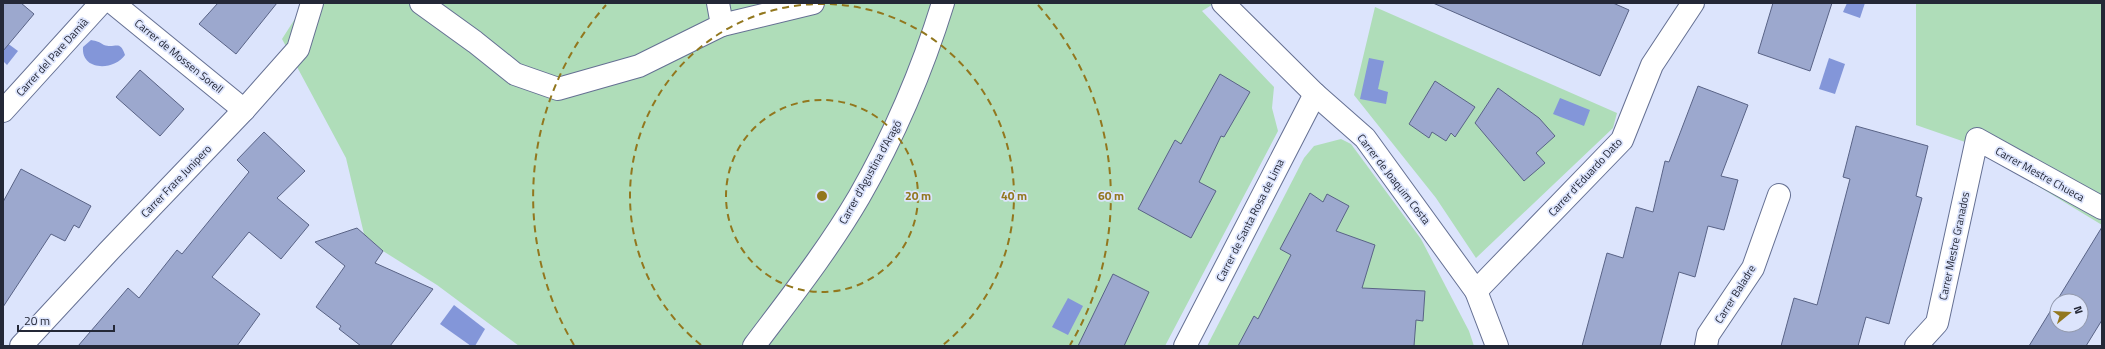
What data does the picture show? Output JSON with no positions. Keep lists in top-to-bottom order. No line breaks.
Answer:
{"streets":{"street":["Carrer de Mossen Sorell","Carrer del Pare Damià","Carrer d'Agustina d'Aragó","Carrer Mestre Chueca","Carrer d'Eduardo Dato","Carrer de Joaquim Costa","Carrer Frare Junipero","Carrer de Santa Rosa de Lima","Carrer Mestre Granados","Carrer Baladre"]},"crossings":[["Carrer de Mossen Sorell","Carrer Frare Junipero"],["Carrer Mestre Chueca","Carrer Mestre Granados"],["Carrer d'Eduardo Dato","Carrer de Joaquim Costa"],["Carrer de Joaquim Costa","Carrer de Santa Rosa de Lima"]],"scale_bar":"20 m","north":"right","rings":["20 m","40 m","60 m"]}
